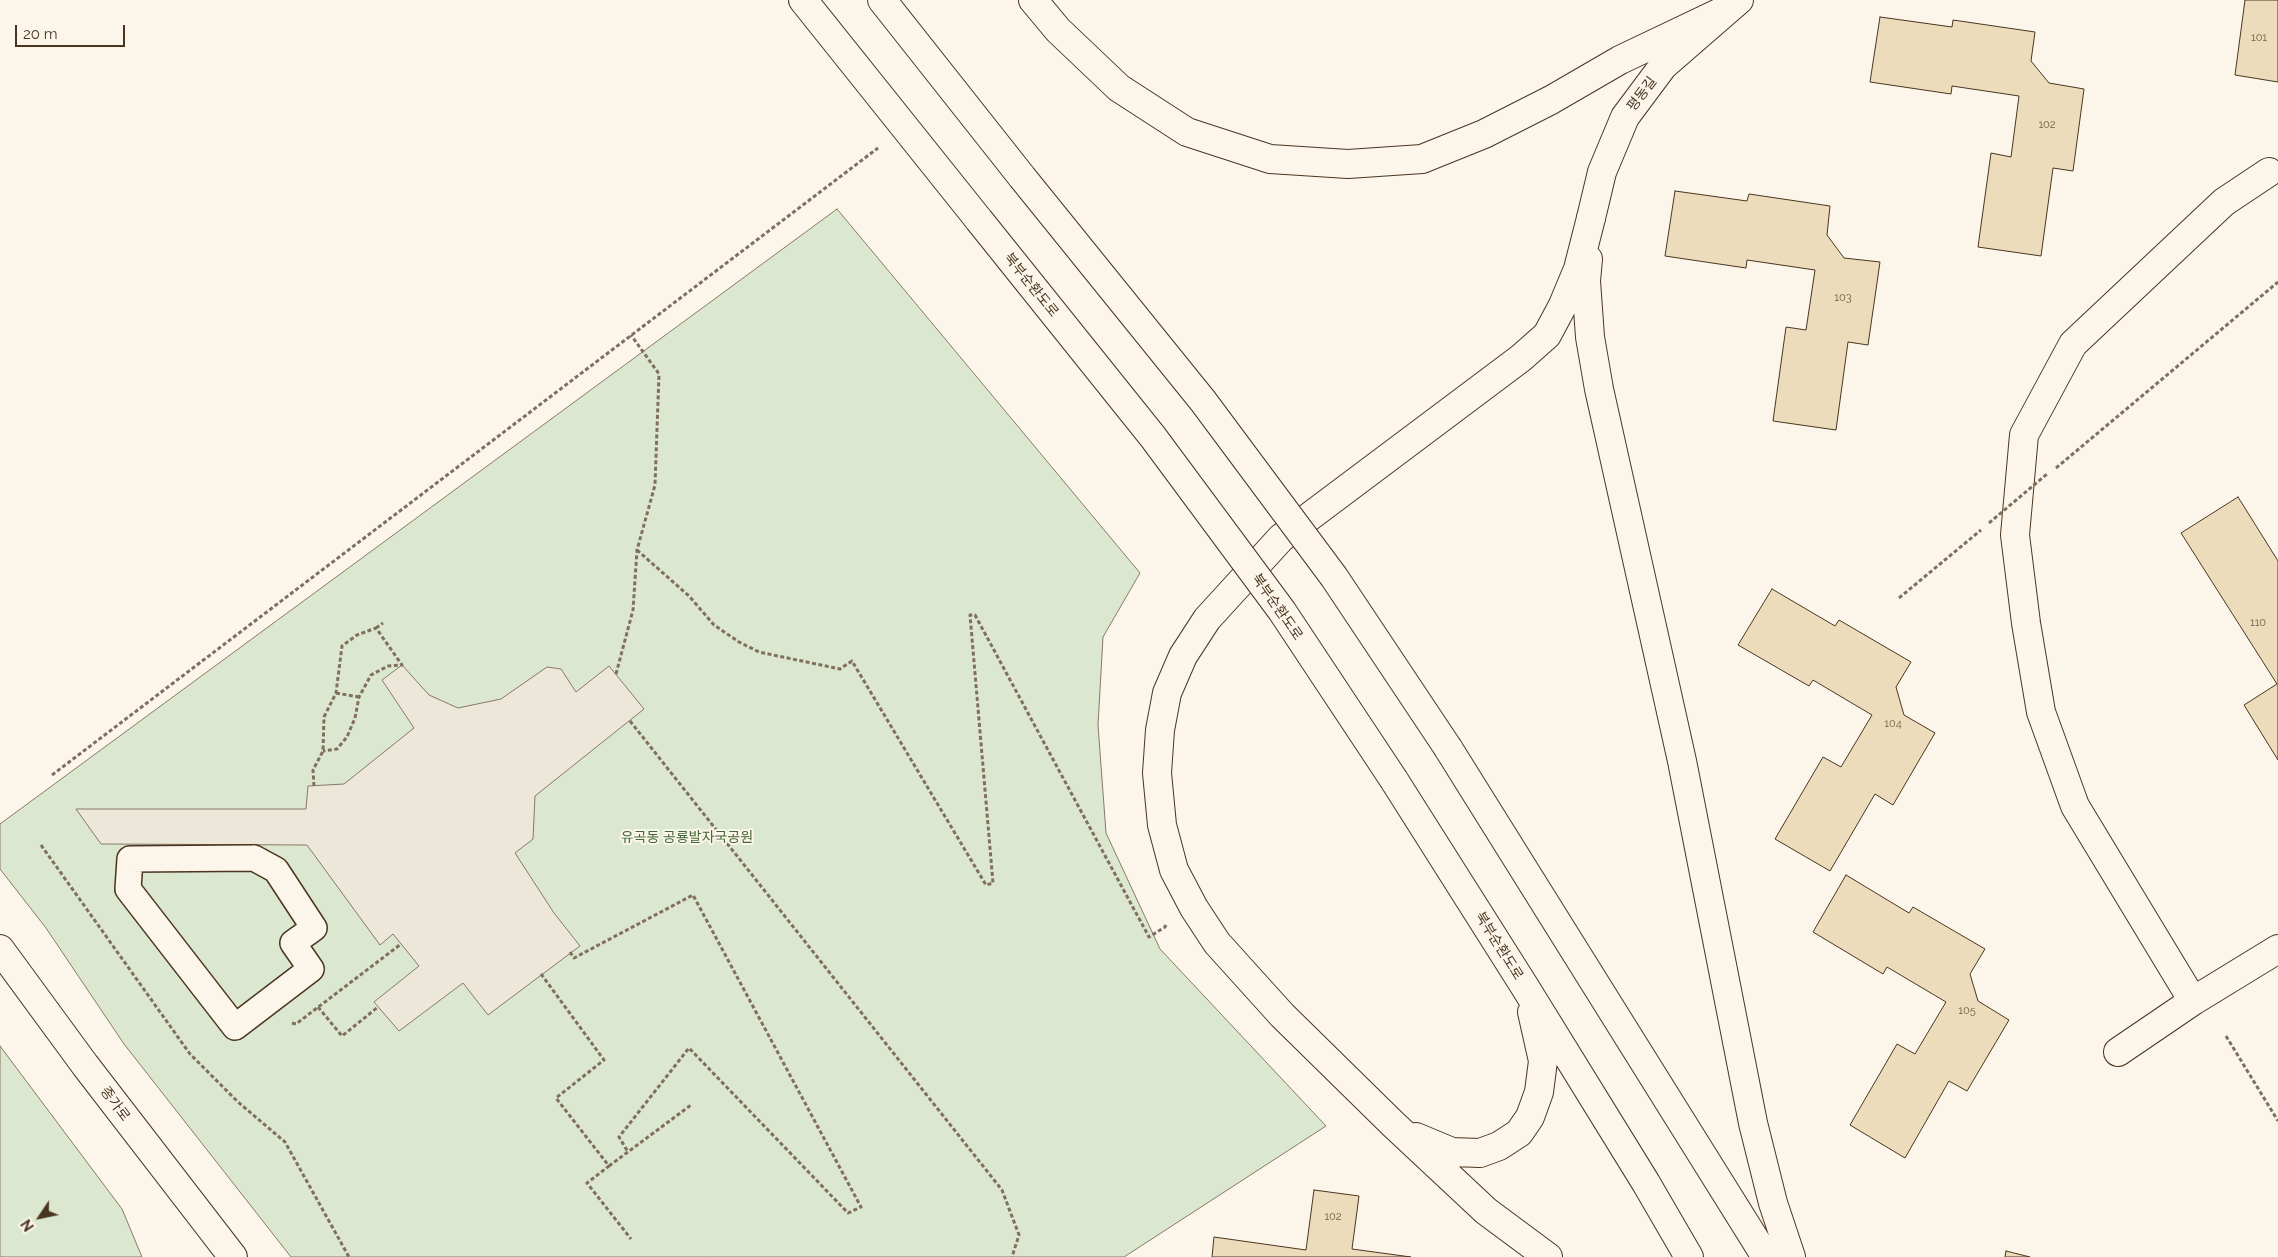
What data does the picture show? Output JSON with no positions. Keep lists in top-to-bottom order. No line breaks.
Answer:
{"streets":{"main road":["평동길","북부순환도로","종가로"]},"parks":["유곡동 공룡발자국공원"],"house_numbers":["101","102","103","110","104","105","102"],"scale_bar":"20 m","north":"bottom left"}
